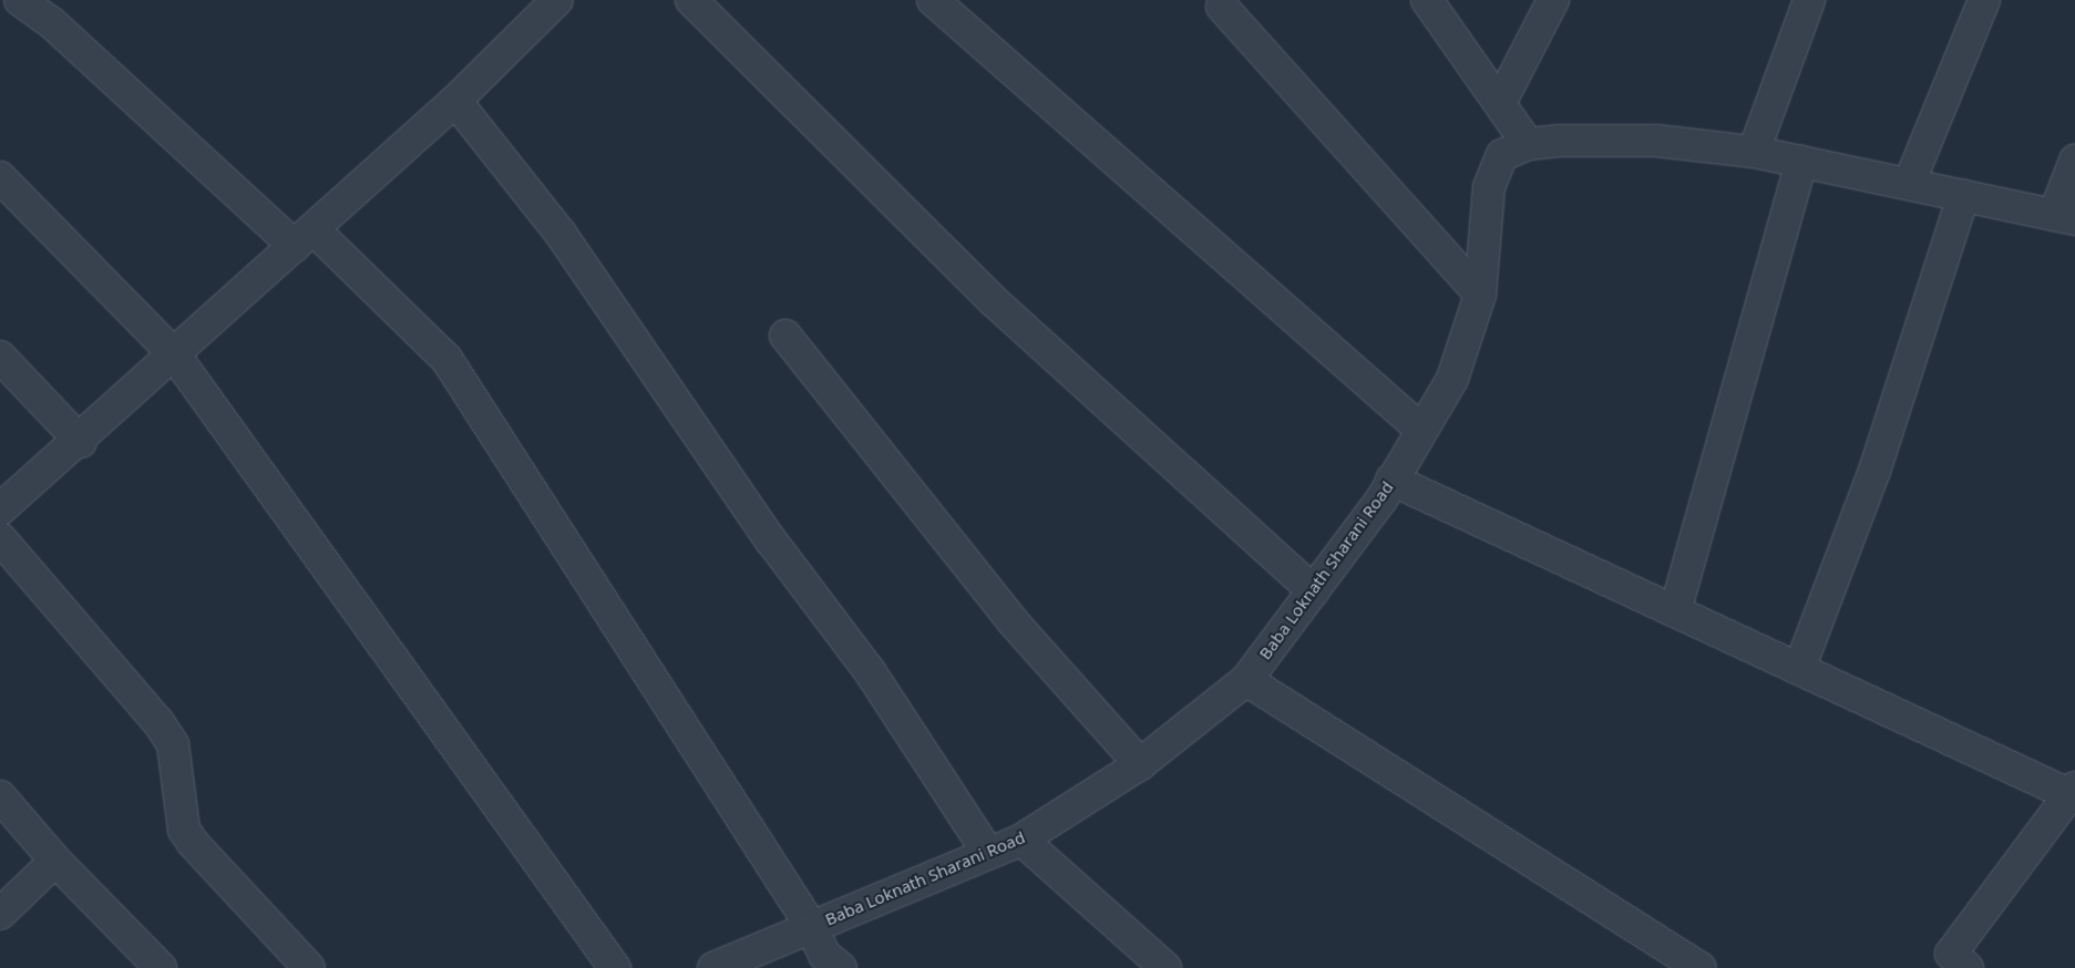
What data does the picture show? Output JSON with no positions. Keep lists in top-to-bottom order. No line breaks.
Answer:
{"streets":{"street":["Baba Loknath Sharani Road"]}}
